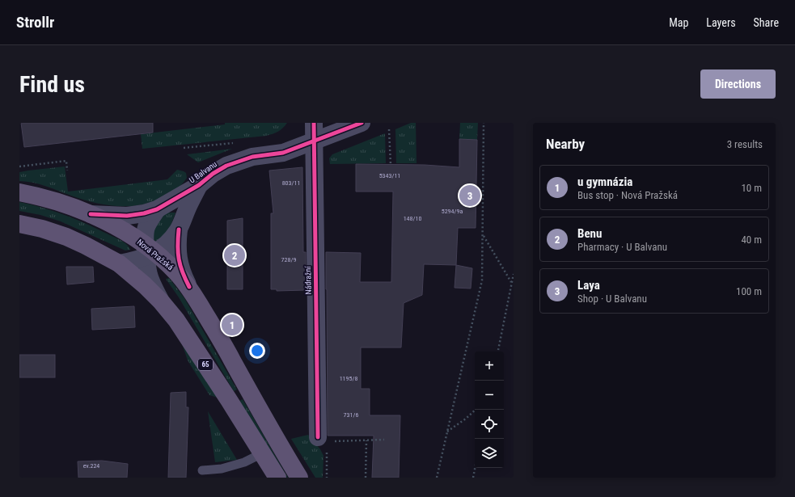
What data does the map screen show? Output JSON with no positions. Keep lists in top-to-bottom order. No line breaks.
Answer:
{"streets":{"main road":["Nová Pražská","65"],"street":["U Balvanu","Nádražní"]},"crossings":[["U Balvanu","Nová Pražská"],["U Balvanu","Nádražní"],["U Balvanu","65"]],"house_numbers":["5343/11","803/11","5294/9a","148/10","728/9","1195/8","731/6","ev.224"],"page":{"header":"Strollr","nav":["Map","Layers","Share"],"buttons":"Directions","title":"Find us","heading":["Nearby","3 results"],"list":[{"mark":"1","name":"u gymnázia","note":"Bus stop · Nová Pražská","value":"10 m"},{"mark":"2","name":"Benu","note":"Pharmacy · U Balvanu","value":"40 m"},{"mark":"3","name":"Laya","note":"Shop · U Balvanu","value":"100 m"}],"pins":["3","2","1"],"map_buttons":["+","−"]}}
